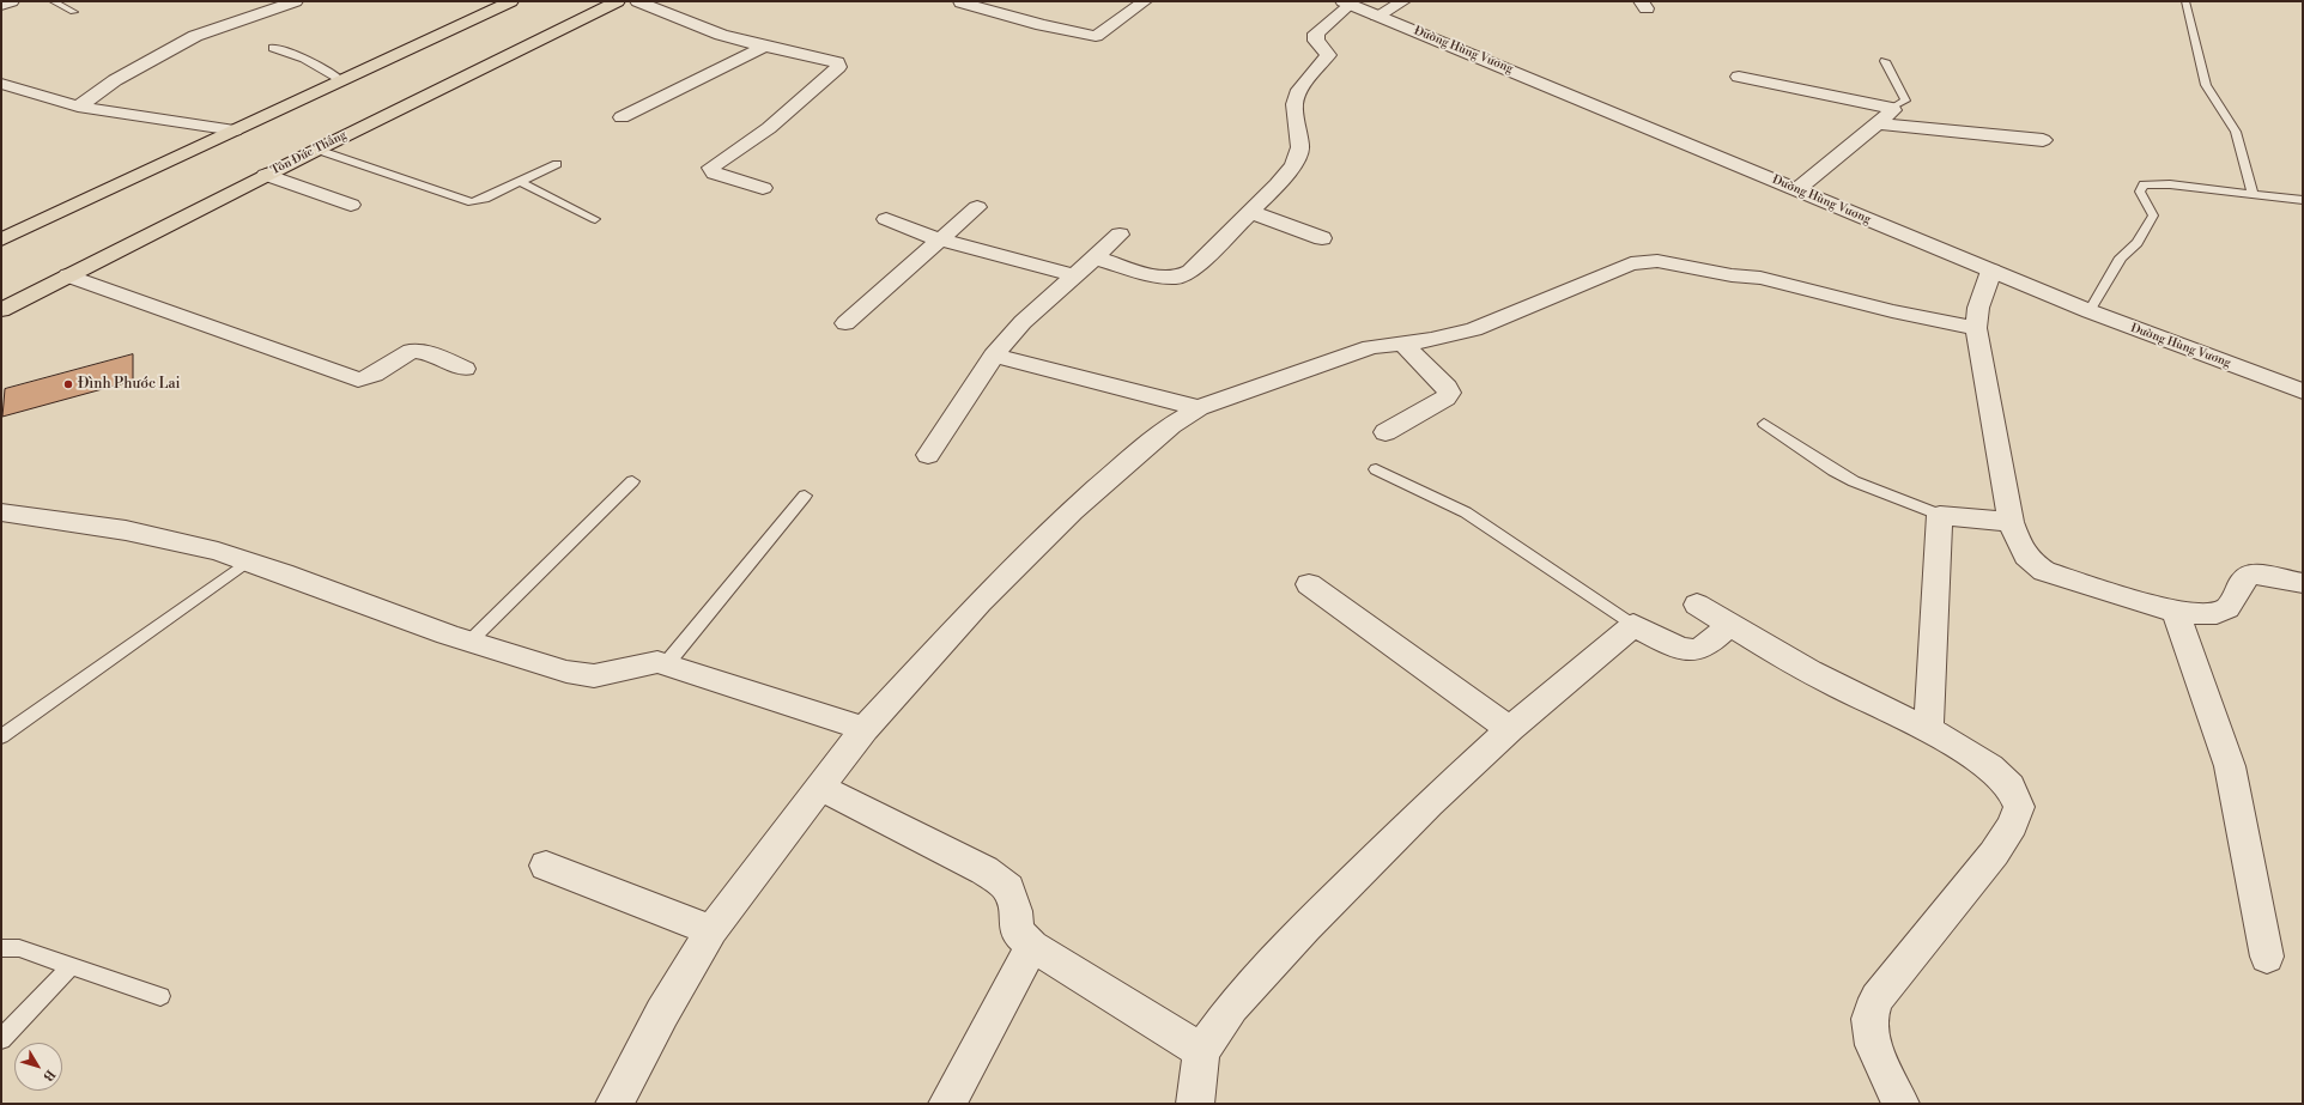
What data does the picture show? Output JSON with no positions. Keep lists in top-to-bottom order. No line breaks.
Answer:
{"streets":{"main road":["Tôn Đức Thắng"],"street":["Đường Hùng Vương"]},"places":["Đình Phước Lai"],"north":"bottom right"}
